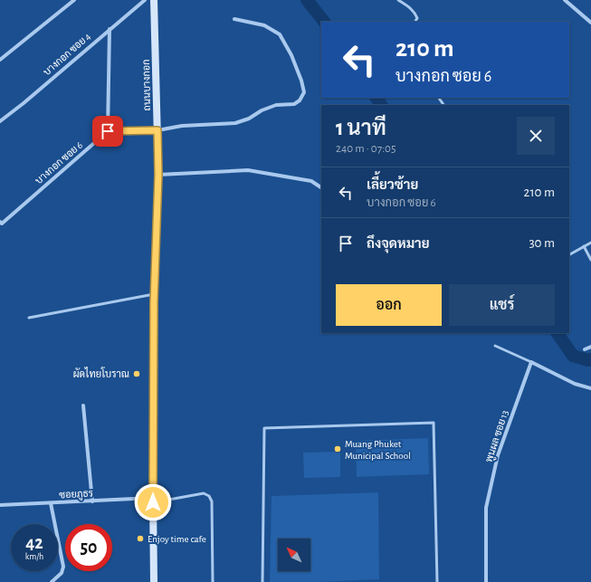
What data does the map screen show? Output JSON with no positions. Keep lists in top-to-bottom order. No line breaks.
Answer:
{"streets":{"main road":["ถนนบางกอก"],"street":["บางกอก ซอย 4","บางกอก ซอย 6","พูนผล ซอย 13","ซอยภูธร"]},"crossings":[["ถนนบางกอก","ซอยภูธร"]],"places":["ผัดไทยโบราณ","Muang Phuket Municipal School","Enjoy time cafe"],"north":"top left","page":{"turn":["210 m","บางกอก ซอย 6"],"heading":["1 นาที","240 m · 07:05"],"list":[{"name":"เลี้ยวซ้าย","note":"บางกอก ซอย 6","value":"210 m"},{"name":"ถึงจุดหมาย","value":"30 m"}],"buttons":["ออก","แชร์"],"speed":"42 km/h","limit":"50"}}
